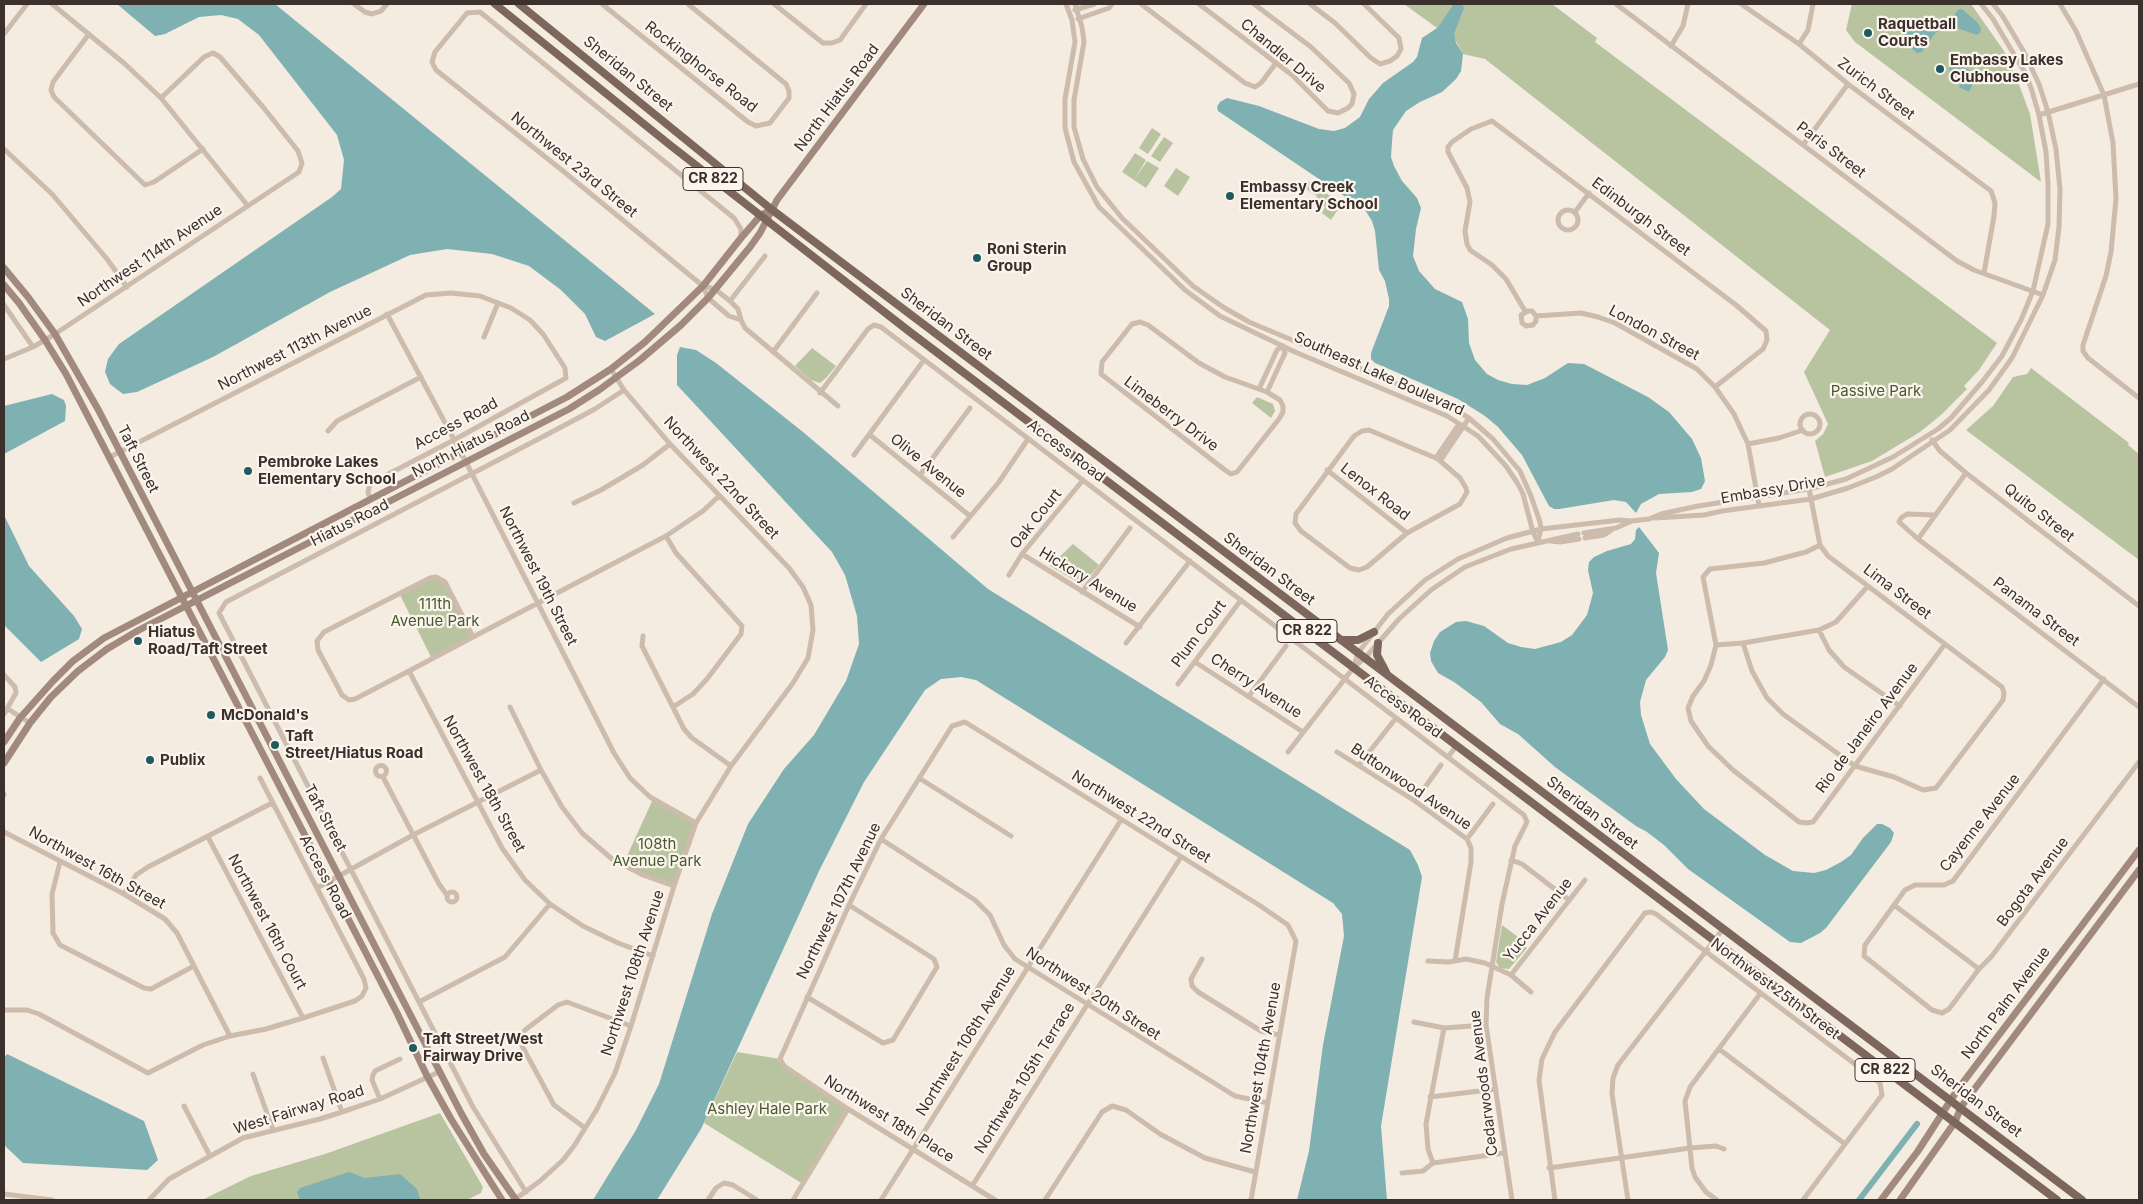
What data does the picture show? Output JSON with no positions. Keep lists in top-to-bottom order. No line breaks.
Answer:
{"streets":{"main road":["Sheridan Street","North Hiatus Road","CR 822","Taft Street","North Palm Avenue"],"street":["Chandler Drive","Rockinghorse Road","Zurich Street","Paris Street","Northwest 23rd Street","Edinburgh Street","Northwest 114th Avenue","London Street","Northwest 113th Avenue","Southeast Lake Boulevard","Limeberry Drive","Access Road","Olive Avenue","Northwest 22nd Street","Embassy Drive","Lenox Road","Quito Street","Oak Court","Hiatus Road","Northwest 19th Street","Hickory Avenue","Lima Street","Panama Street","Plum Court","Cherry Avenue","Rio de Janeiro Avenue","Northwest 18th Street","Buttonwood Avenue","Cayenne Avenue","Northwest 16th Street","Bogota Avenue","Northwest 107th Avenue","Yucca Avenue","Northwest 16th Court","Northwest 108th Avenue","Northwest 25th Street","Northwest 20th Street","Northwest 106th Avenue","Northwest 104th Avenue","Northwest 105th Terrace","Cedarwoods Avenue","West Fairway Road","Northwest 18th Place"]},"crossings":[["Sheridan Street","North Hiatus Road"],["Sheridan Street","Embassy Drive"],["Sheridan Street","North Palm Avenue"],["Zurich Street","Paris Street"],["North Hiatus Road","Northwest 23rd Street"],["North Hiatus Road","Access Road"],["North Hiatus Road","Taft Street"],["North Hiatus Road","Northwest 22nd Street"],["North Hiatus Road","Northwest 19th Street"],["Paris Street","Embassy Drive"],["Edinburgh Street","London Street"],["Northwest 114th Avenue","Taft Street"],["London Street","Embassy Drive"],["Northwest 113th Avenue","Access Road"],["Northwest 113th Avenue","Taft Street"],["Northwest 113th Avenue","Northwest 19th Street"],["Southeast Lake Boulevard","Embassy Drive"],["Access Road","Oak Court"],["Access Road","Northwest 19th Street"],["Access Road","Plum Court"],["Access Road","Northwest 16th Court"],["Access Road","Cedarwoods Avenue"],["Taft Street","Hiatus Road"],["Taft Street","Northwest 108th Avenue"],["Taft Street","West Fairway Road"],["Northwest 22nd Street","Hiatus Road"],["Northwest 22nd Street","Northwest 107th Avenue"],["Northwest 22nd Street","Northwest 108th Avenue"],["Northwest 22nd Street","Northwest 106th Avenue"],["Northwest 22nd Street","Northwest 104th Avenue"],["Northwest 22nd Street","Northwest 105th Terrace"],["Embassy Drive","Quito Street"],["Oak Court","Hickory Avenue"],["Hiatus Road","Northwest 19th Street"],["Northwest 19th Street","Northwest 108th Avenue"],["Lima Street","Rio de Janeiro Avenue"],["Panama Street","Cayenne Avenue"],["Plum Court","Cherry Avenue"],["Northwest 18th Street","Northwest 108th Avenue"],["Cayenne Avenue","Bogota Avenue"],["Northwest 107th Avenue","Northwest 20th Street"],["Northwest 107th Avenue","Northwest 18th Place"],["Northwest 20th Street","Northwest 106th Avenue"],["Northwest 20th Street","Northwest 104th Avenue"],["Northwest 20th Street","Northwest 105th Terrace"],["Northwest 106th Avenue","Northwest 18th Place"],["Northwest 105th Terrace","Northwest 18th Place"]],"parks":["Passive Park","111th Avenue Park","108th Avenue Park","Ashley Hale Park"],"places":["Raquetball Courts","Embassy Lakes Clubhouse","Embassy Creek Elementary School","Roni Sterin Group","Pembroke Lakes Elementary School","Hiatus Road/Taft Street","McDonald's","Taft Street/Hiatus Road","Publix","Taft Street/West Fairway Drive"]}
